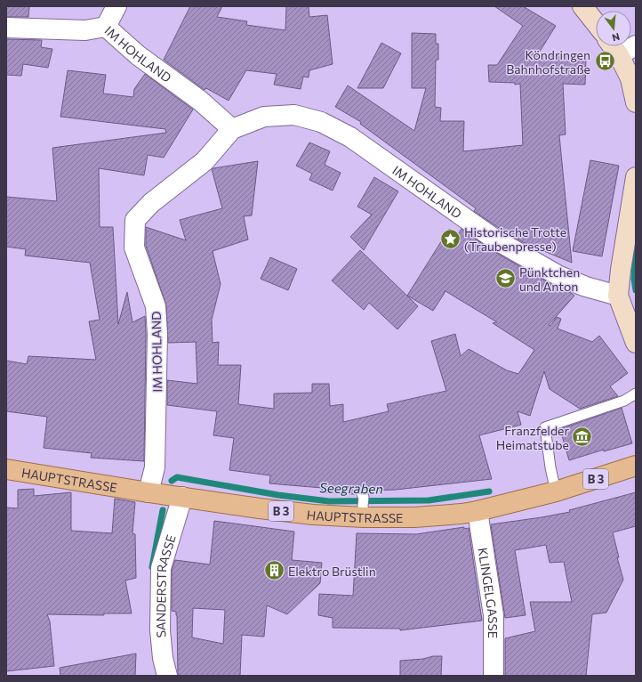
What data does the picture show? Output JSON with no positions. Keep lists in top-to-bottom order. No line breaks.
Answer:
{"streets":{"main road":["HAUPTSTRASSE","B 3"],"street":["IM HOHLAND","SANDERSTRASSE","KLINGELGASSE"]},"crossings":[["IM HOHLAND","HAUPTSTRASSE"],["HAUPTSTRASSE","SANDERSTRASSE"],["HAUPTSTRASSE","KLINGELGASSE"]],"water":["Seegraben"],"places":{"bus stop":["Köndringen Bahnhofstraße"],"place":["Historische Trotte (Traubenpresse)"],"school or university":["Pünktchen und Anton"],"museum":["Franzfelder Heimatstube"],"building":["Elektro Brüstlin"]},"north":"bottom"}
